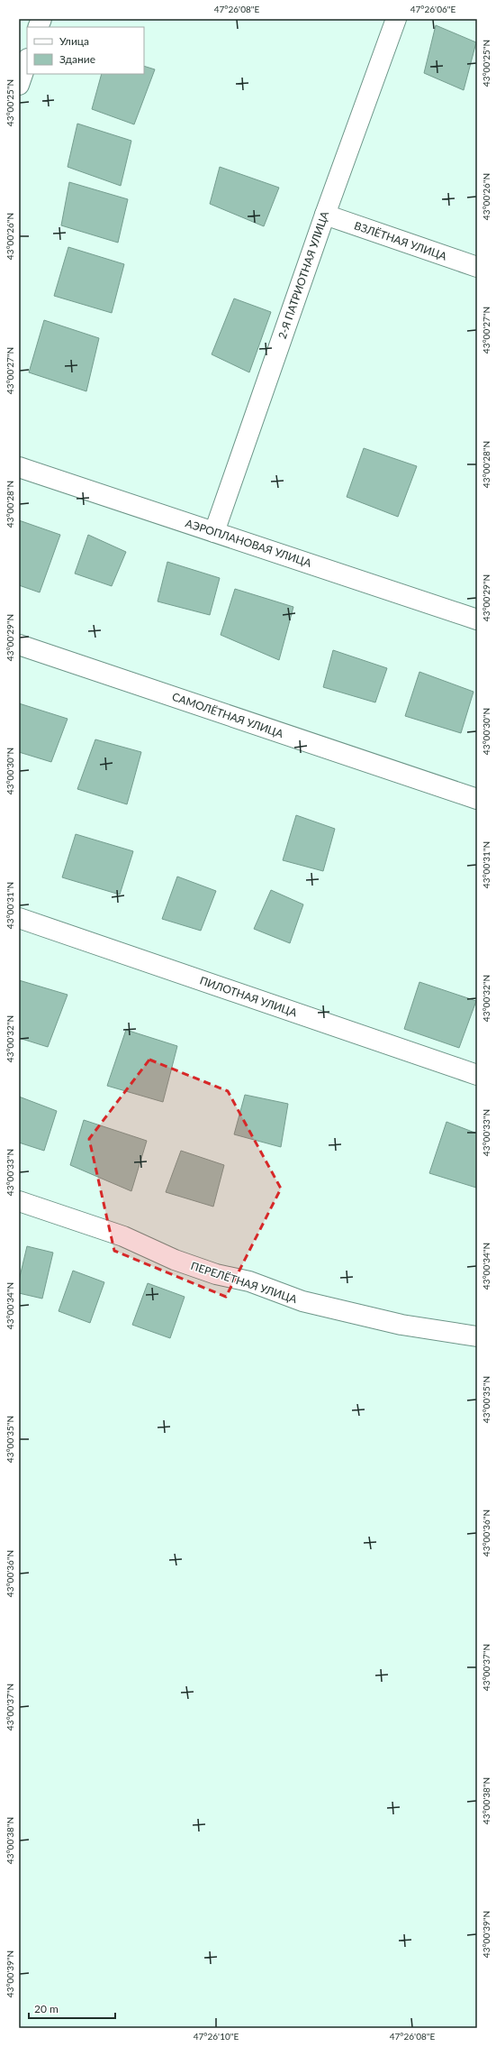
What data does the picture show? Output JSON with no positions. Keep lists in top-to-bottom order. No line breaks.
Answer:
{"streets":{"street":["ВЗЛЁТНАЯ УЛИЦА","2-Я ПАТРИОТНАЯ УЛИЦА","АЭРОПЛАНОВАЯ УЛИЦА","САМОЛЁТНАЯ УЛИЦА","ПИЛОТНАЯ УЛИЦА","ПЕРЕЛЁТНАЯ УЛИЦА"]},"crossings":[["ВЗЛЁТНАЯ УЛИЦА","2-Я ПАТРИОТНАЯ УЛИЦА"],["2-Я ПАТРИОТНАЯ УЛИЦА","АЭРОПЛАНОВАЯ УЛИЦА"]],"legend":["Улица","Здание"],"scale_bar":"20 m","coordinates":["47°26'08\"E","47°26'06\"E","43°00'25\"N","43°00'26\"N","43°00'27\"N","43°00'28\"N","43°00'29\"N","43°00'30\"N","43°00'31\"N","43°00'32\"N","43°00'33\"N","43°00'34\"N","43°00'35\"N","43°00'36\"N","43°00'37\"N","43°00'38\"N","43°00'39\"N","47°26'10\"E"]}
